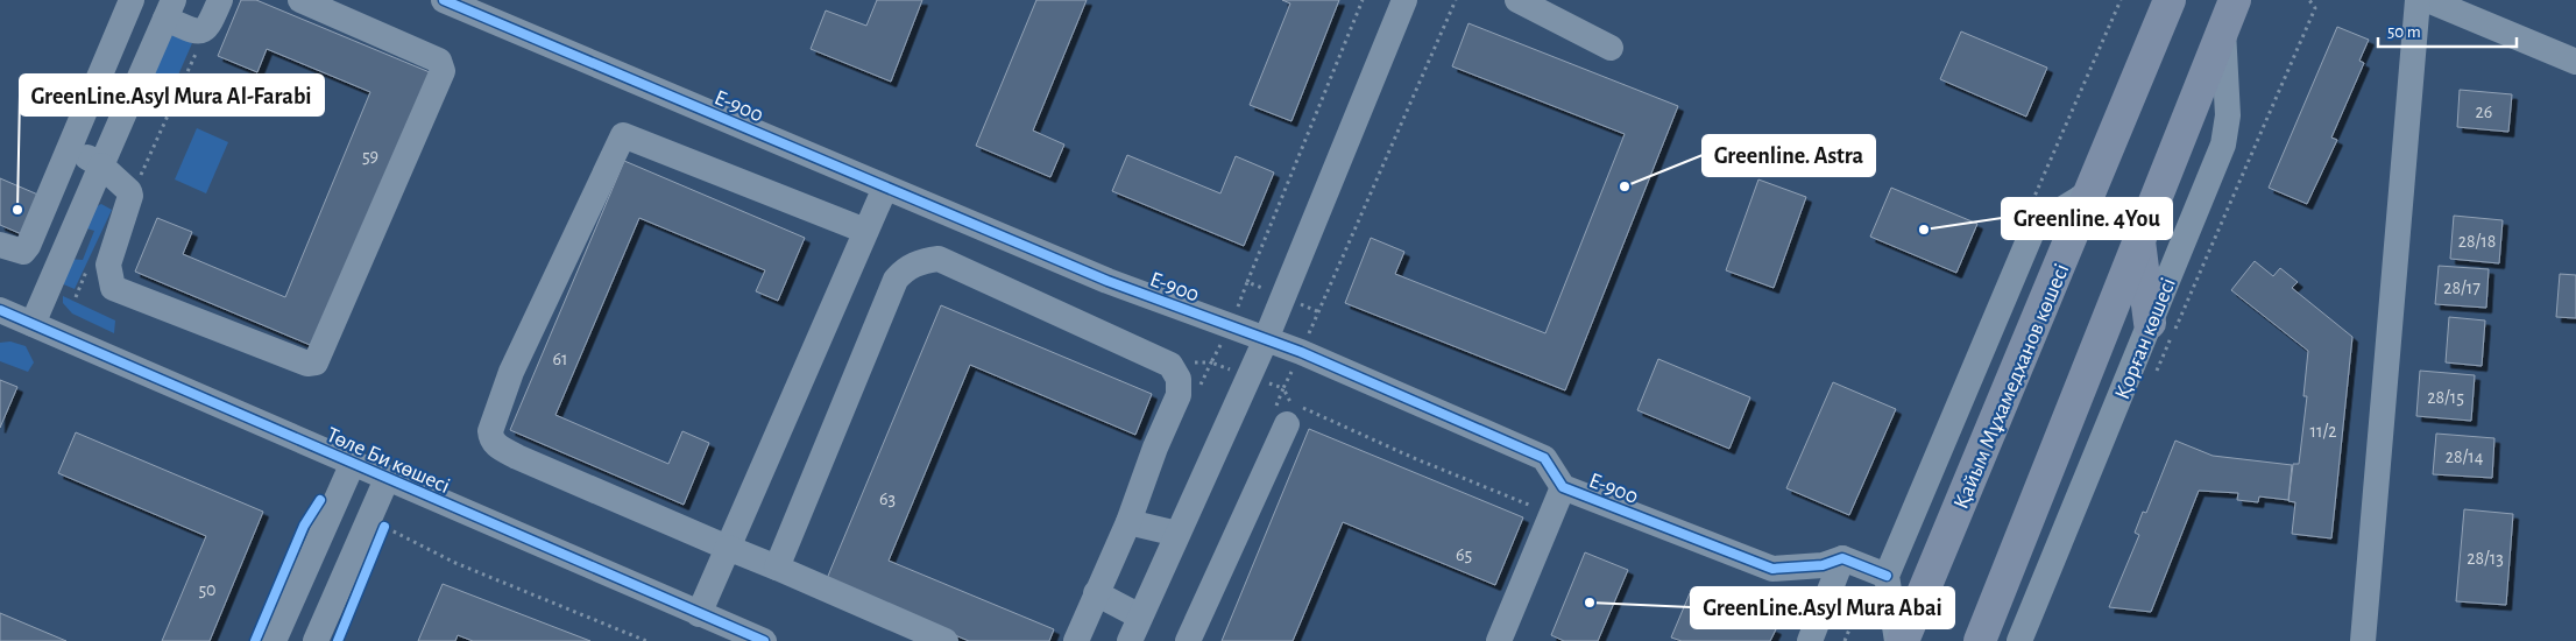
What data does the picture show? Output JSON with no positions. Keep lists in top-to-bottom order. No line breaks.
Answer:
{"streets":{"main road":["Қайым Мұхамедханов көшесі"],"street":["E-900","Қорған көшесі","Төле Би көшесі"]},"places":["Greenline. Astra","GreenLine.Asyl Mura Al-Farabi","Greenline. 4You","GreenLine.Asyl Mura Abai"],"house_numbers":["26","59","28/18","28/17","61","28/15","11/2","28/14","63","65","28/13","50"],"scale_bar":"50 m"}
